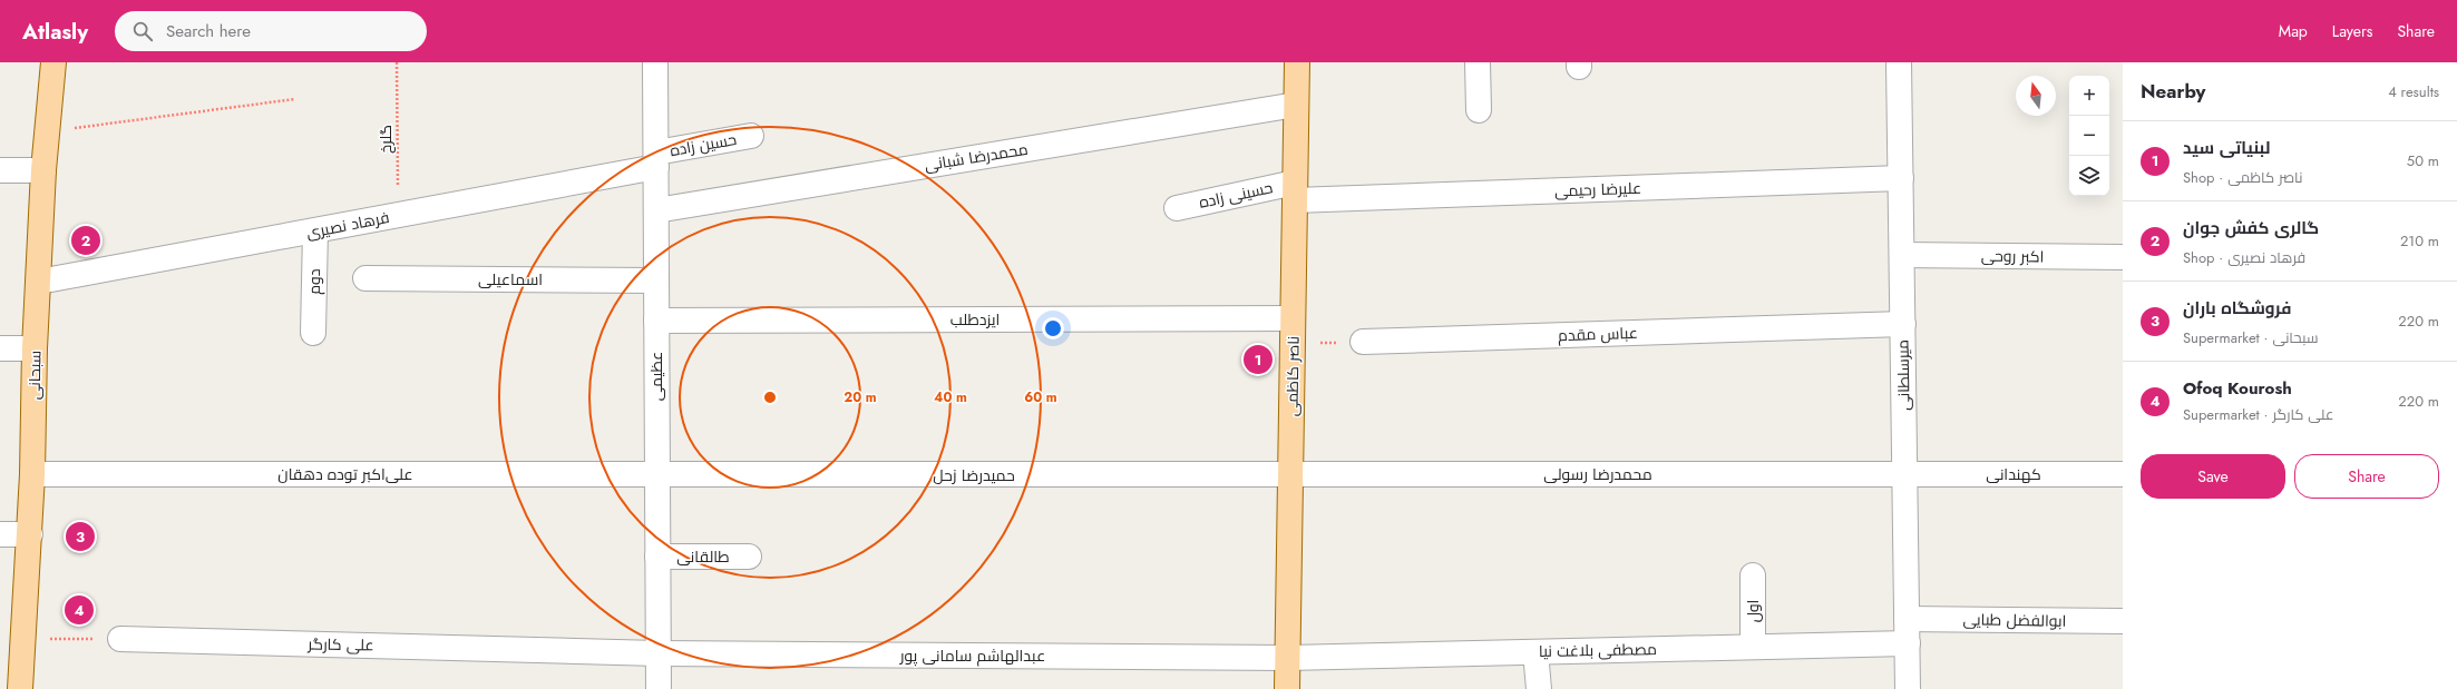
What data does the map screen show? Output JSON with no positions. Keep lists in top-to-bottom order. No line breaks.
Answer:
{"streets":{"main road":["سبحانی","ناصر کاظمی"],"street":["حسین زاده","محمدرضا شبانی","علیرضا رحیمی","حسینی زاده","فرهاد نصیری","اکبر روحی","اسماعیلی","دوم","ایزدطلب","عباس مقدم","میرسلطانی","عظیمی","علی‌اکبر توده دهقان","محمدرضا رسولی","کهندانی","حمیدرضا زحل","طالقانی","اول","ابوالفضل طبایی","علی کارگر","مصطفی بلاغت نیا","عبدالهاشم سامانی پور"],"path":["گلرخ"]},"crossings":[["گلرخ","فرهاد نصیری"],["حسین زاده","فرهاد نصیری"],["حسین زاده","عظیمی"],["محمدرضا شبانی","عظیمی"],["محمدرضا شبانی","ناصر کاظمی"],["علیرضا رحیمی","حسینی زاده"],["علیرضا رحیمی","میرسلطانی"],["علیرضا رحیمی","ناصر کاظمی"],["حسینی زاده","ناصر کاظمی"],["فرهاد نصیری","دوم"],["فرهاد نصیری","سبحانی"],["فرهاد نصیری","عظیمی"],["اکبر روحی","میرسلطانی"],["اسماعیلی","عظیمی"],["ایزدطلب","عظیمی"],["ایزدطلب","ناصر کاظمی"],["عباس مقدم","میرسلطانی"],["سبحانی","علی‌اکبر توده دهقان"],["میرسلطانی","محمدرضا رسولی"],["میرسلطانی","کهندانی"],["میرسلطانی","ابوالفضل طبایی"],["میرسلطانی","مصطفی بلاغت نیا"],["عظیمی","علی‌اکبر توده دهقان"],["عظیمی","حمیدرضا زحل"],["عظیمی","طالقانی"],["عظیمی","علی کارگر"],["عظیمی","عبدالهاشم سامانی پور"],["ناصر کاظمی","محمدرضا رسولی"],["ناصر کاظمی","حمیدرضا زحل"],["ناصر کاظمی","مصطفی بلاغت نیا"],["ناصر کاظمی","عبدالهاشم سامانی پور"],["علی‌اکبر توده دهقان","حمیدرضا زحل"],["محمدرضا رسولی","کهندانی"],["محمدرضا رسولی","حمیدرضا زحل"],["اول","مصطفی بلاغت نیا"],["علی کارگر","عبدالهاشم سامانی پور"],["مصطفی بلاغت نیا","عبدالهاشم سامانی پور"]],"north":"top","page":{"header":"Atlasly","search":"Search here","nav":["Map","Layers","Share"],"heading":["Nearby","4 results"],"map_buttons":["+","−"],"list":[{"mark":"1","name":"لبنیاتی سید","note":"Shop · ناصر کاظمی","value":"50 m"},{"mark":"2","name":"گالری کفش جوان","note":"Shop · فرهاد نصیری","value":"210 m"},{"mark":"3","name":"فروشگاه باران","note":"Supermarket · سبحانی","value":"220 m"},{"mark":"4","name":"Ofoq Kourosh","note":"Supermarket · علی کارگر","value":"220 m"}],"pins":["2","1","3","4"],"buttons":["Save","Share"]},"rings":["20 m","40 m","60 m"]}
